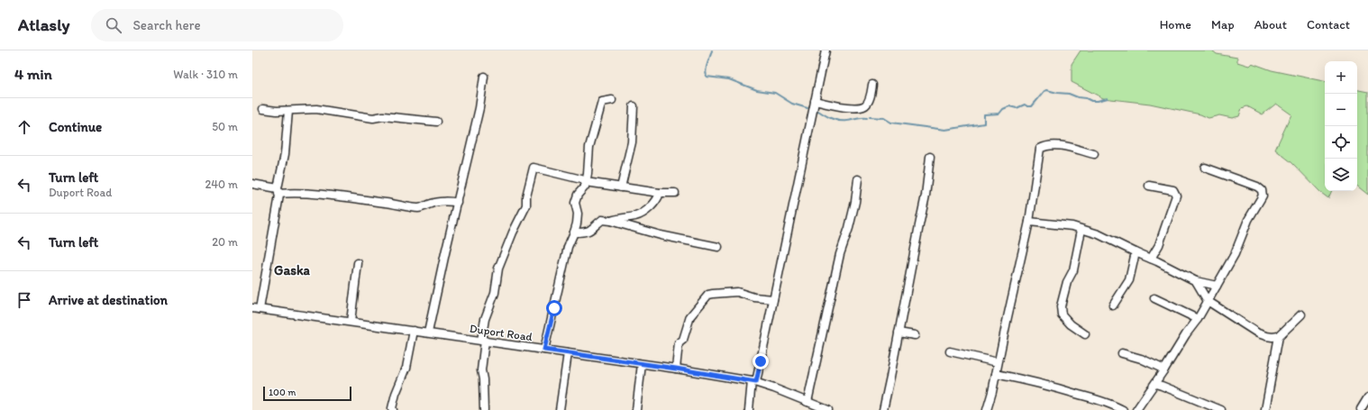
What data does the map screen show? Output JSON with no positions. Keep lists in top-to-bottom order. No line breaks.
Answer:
{"streets":{"street":["Duport Road"]},"districts":["Gaska"],"scale_bar":"100 m","page":{"header":"Atlasly","search":"Search here","nav":["Home","Map","About","Contact"],"heading":["4 min","Walk · 310 m"],"map_buttons":["+","−"],"list":[["Continue","50 m"],["Turn left","Duport Road","240 m"],["Turn left","20 m"],"Arrive at destination"],"scale":"100 m"}}
